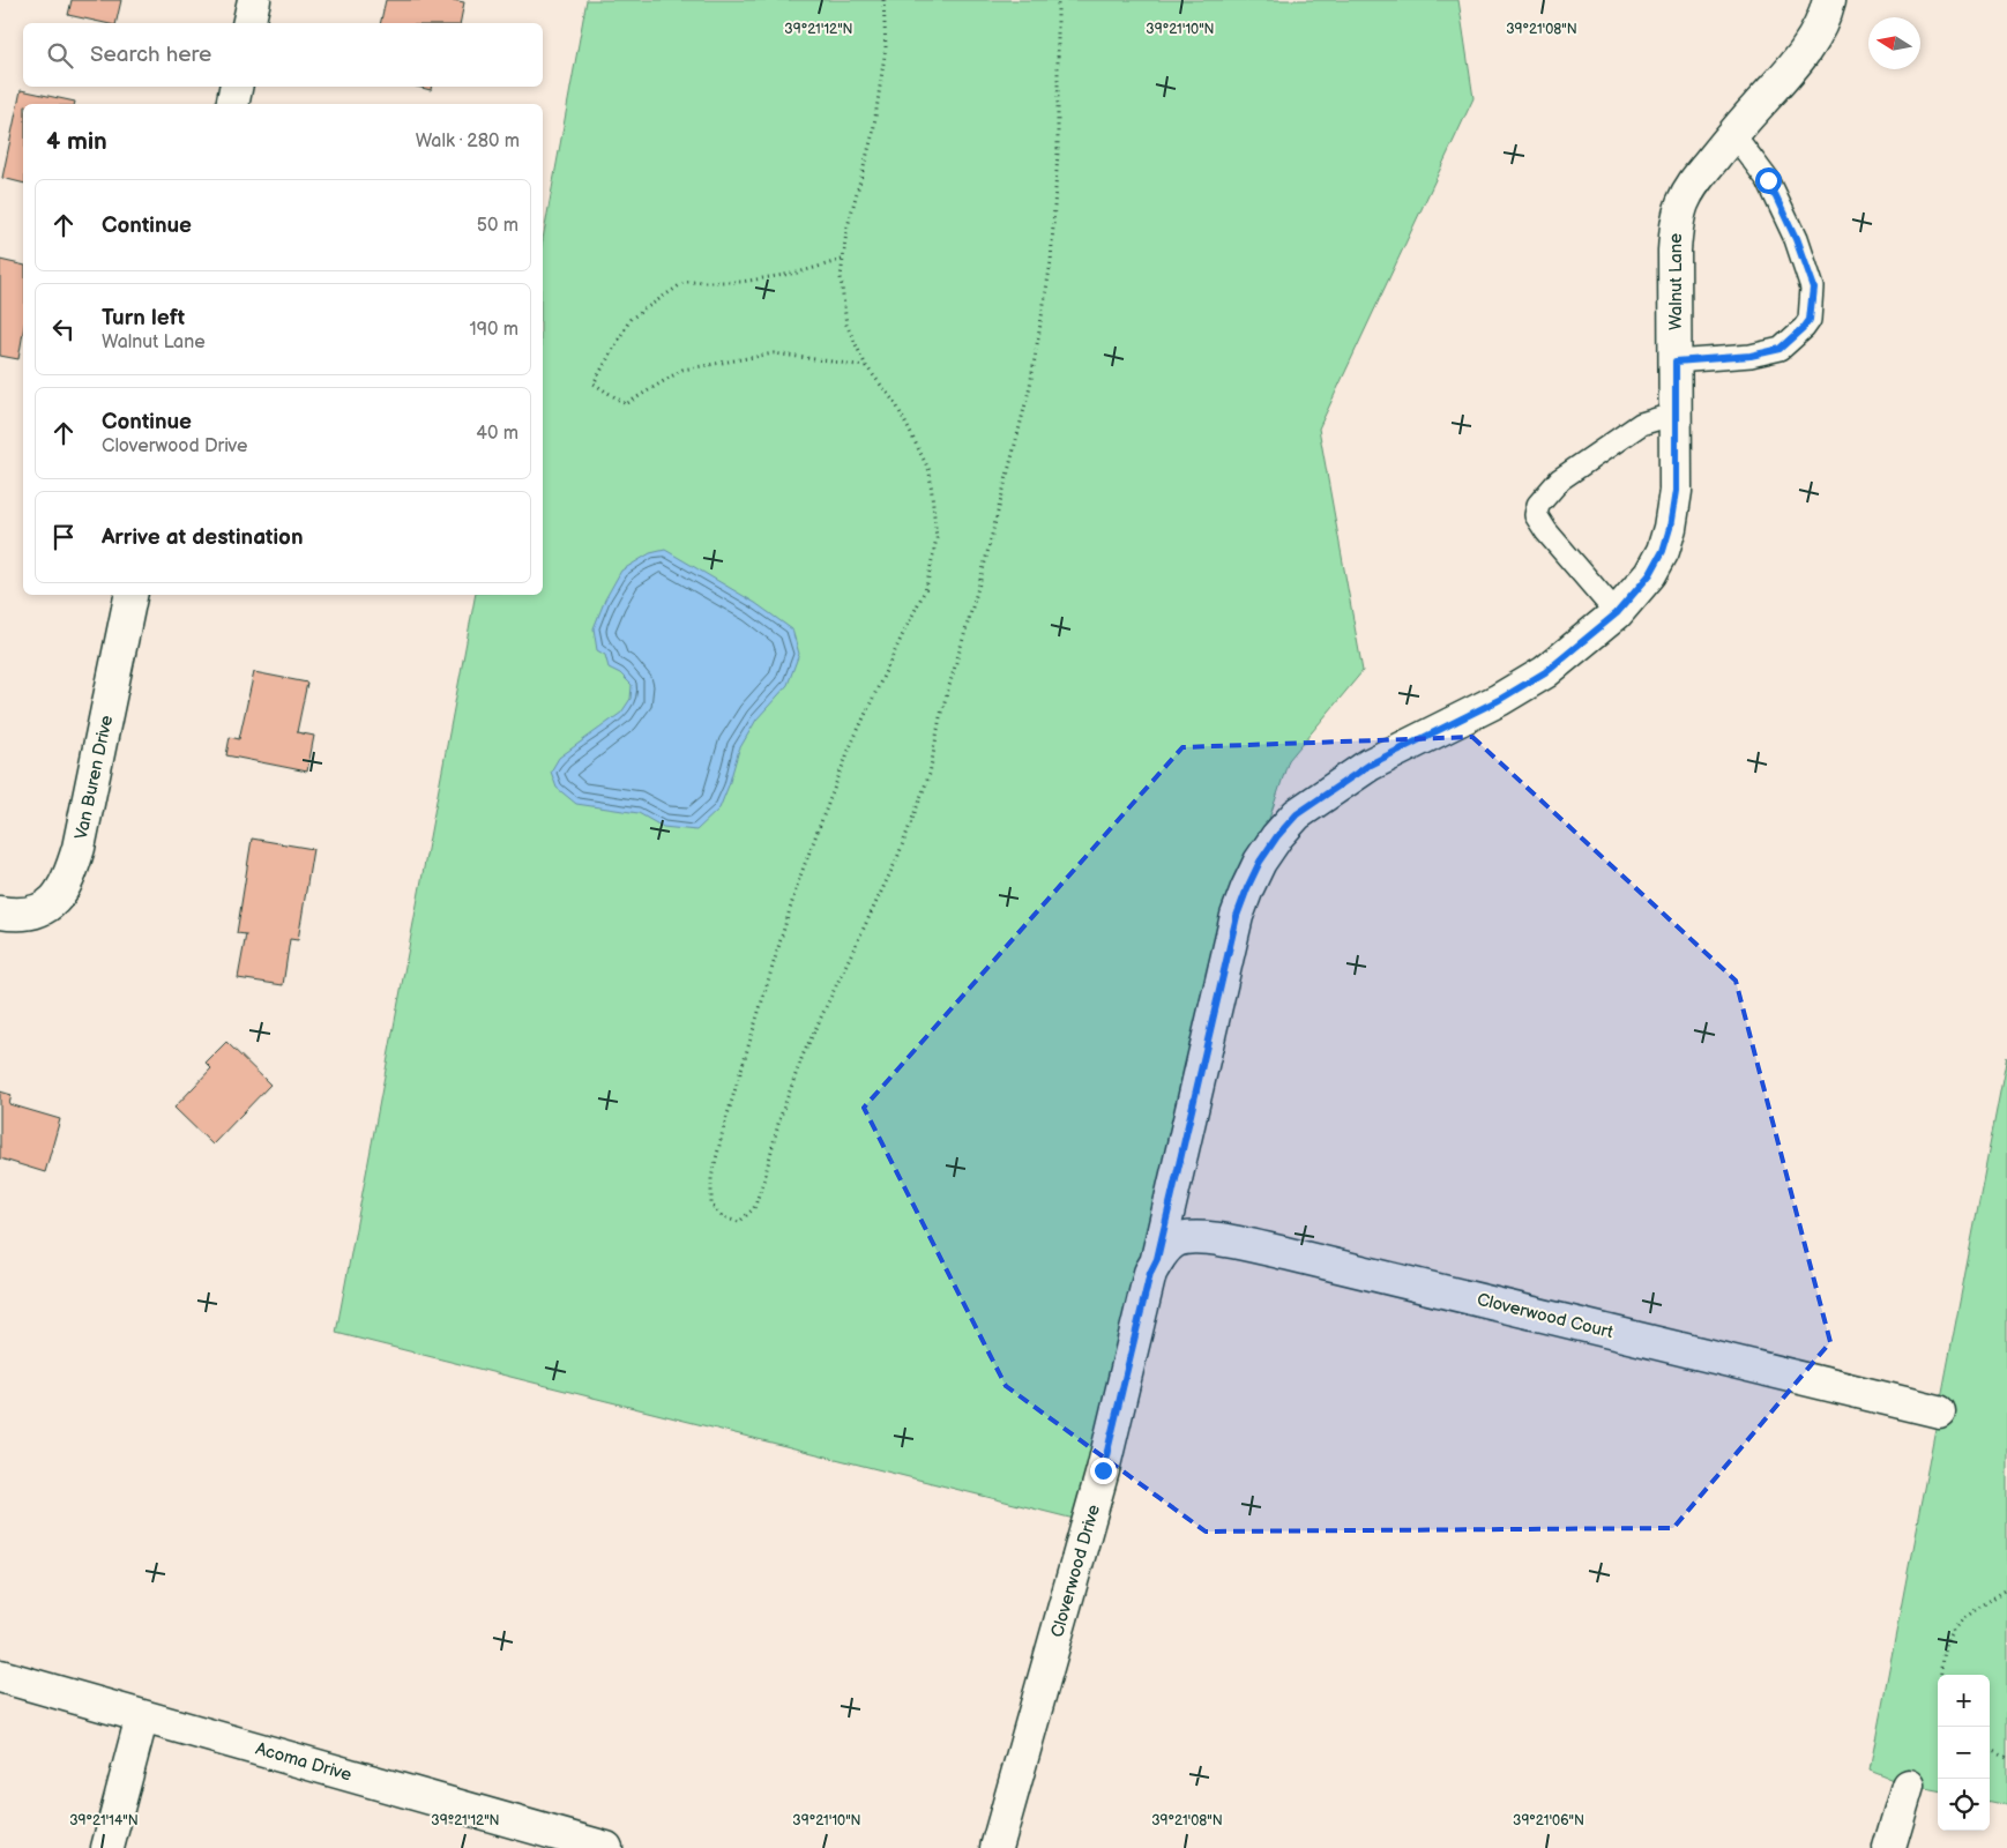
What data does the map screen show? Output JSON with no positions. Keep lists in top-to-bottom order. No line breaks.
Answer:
{"streets":{"street":["Walnut Lane","Van Buren Drive","Cloverwood Court","Cloverwood Drive","Acoma Drive"]},"crossings":[["Walnut Lane","Cloverwood Court"],["Walnut Lane","Cloverwood Drive"],["Cloverwood Court","Cloverwood Drive"]],"north":"left","page":{"search":"Search here","heading":["4 min","Walk · 280 m"],"list":[["Continue","50 m"],["Turn left","Walnut Lane","190 m"],["Continue","Cloverwood Drive","40 m"],"Arrive at destination"],"map_buttons":["+","−"]},"coordinates":["39°21'12\"N","39°21'10\"N","39°21'08\"N","39°21'14\"N","39°21'06\"N"]}
